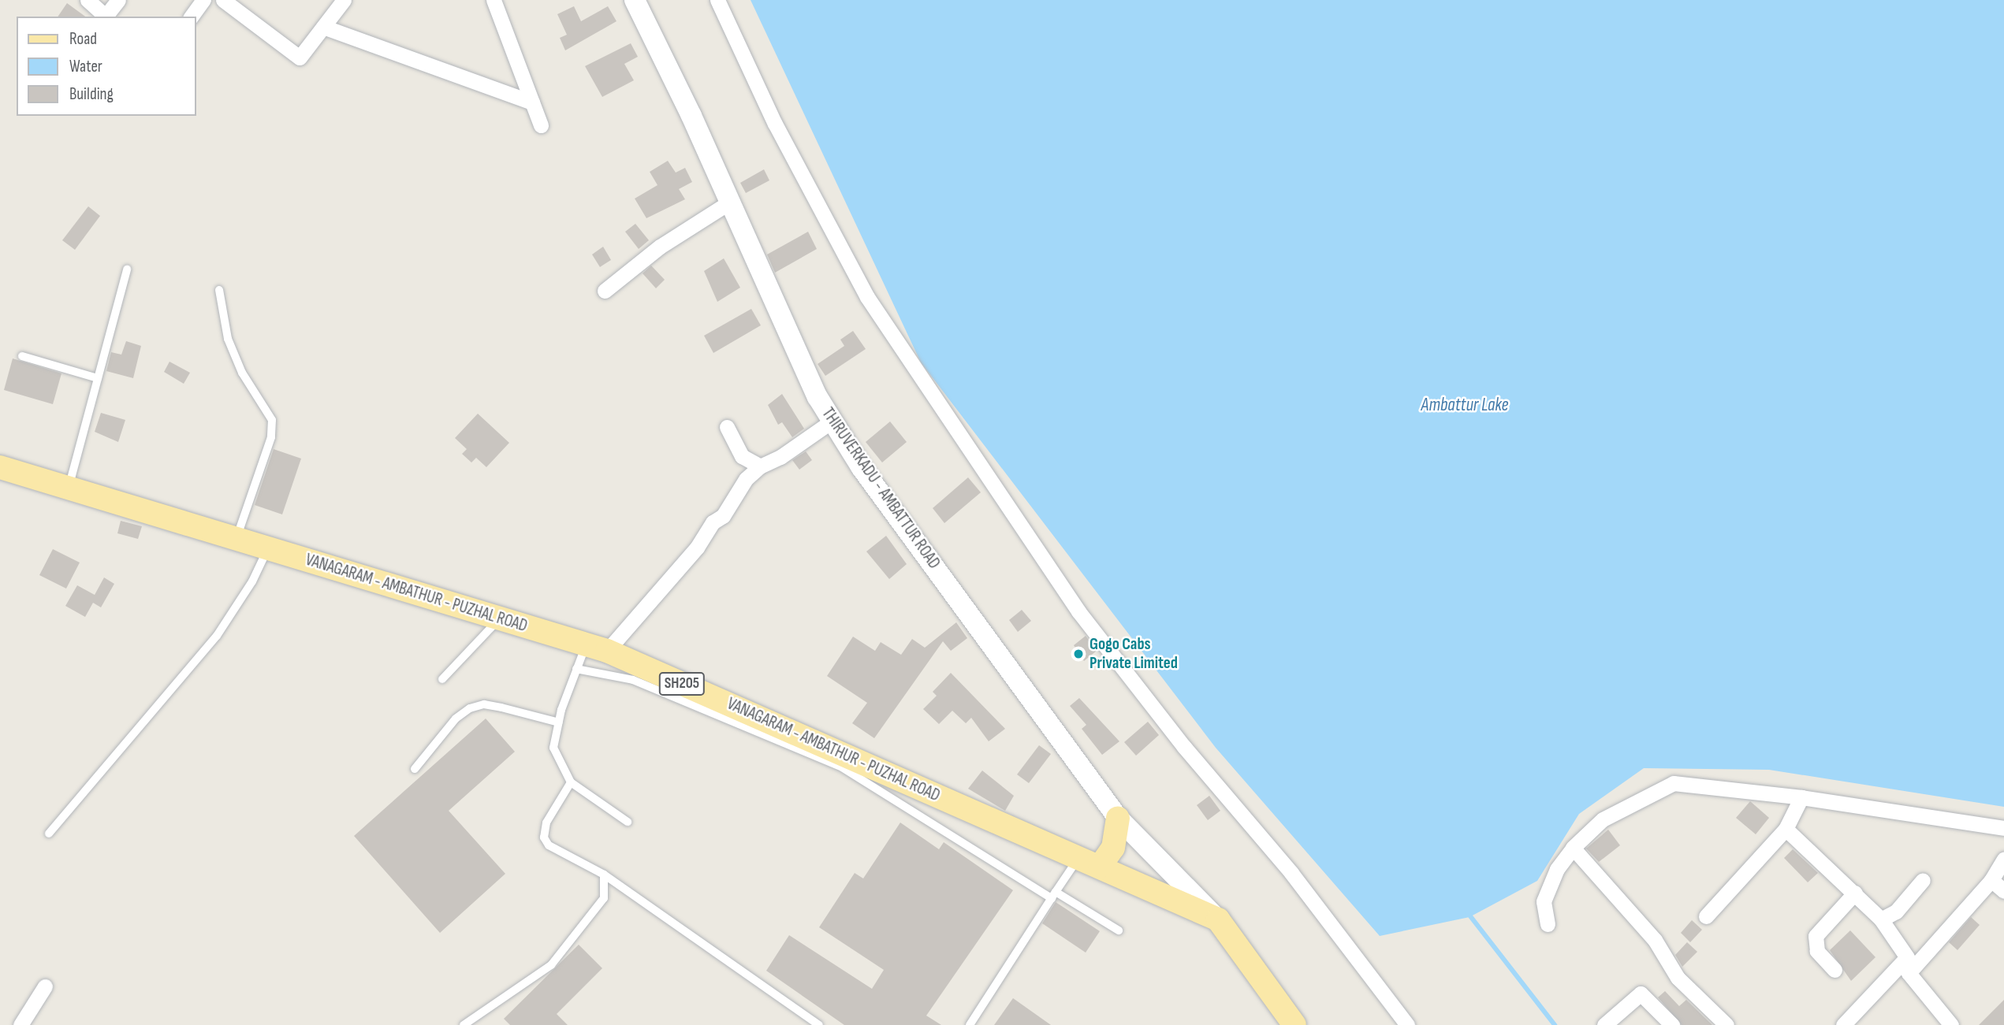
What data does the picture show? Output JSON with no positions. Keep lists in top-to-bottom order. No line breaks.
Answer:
{"streets":{"main road":["THIRUVERKADU - AMBATTUR ROAD","VANAGARAM - AMBATHUR - PUZHAL ROAD","SH205"]},"crossings":[["THIRUVERKADU - AMBATTUR ROAD","VANAGARAM - AMBATHUR - PUZHAL ROAD"]],"water":["Ambattur Lake"],"places":["Gogo Cabs Private Limited"],"legend":["Road","Water","Building"]}
